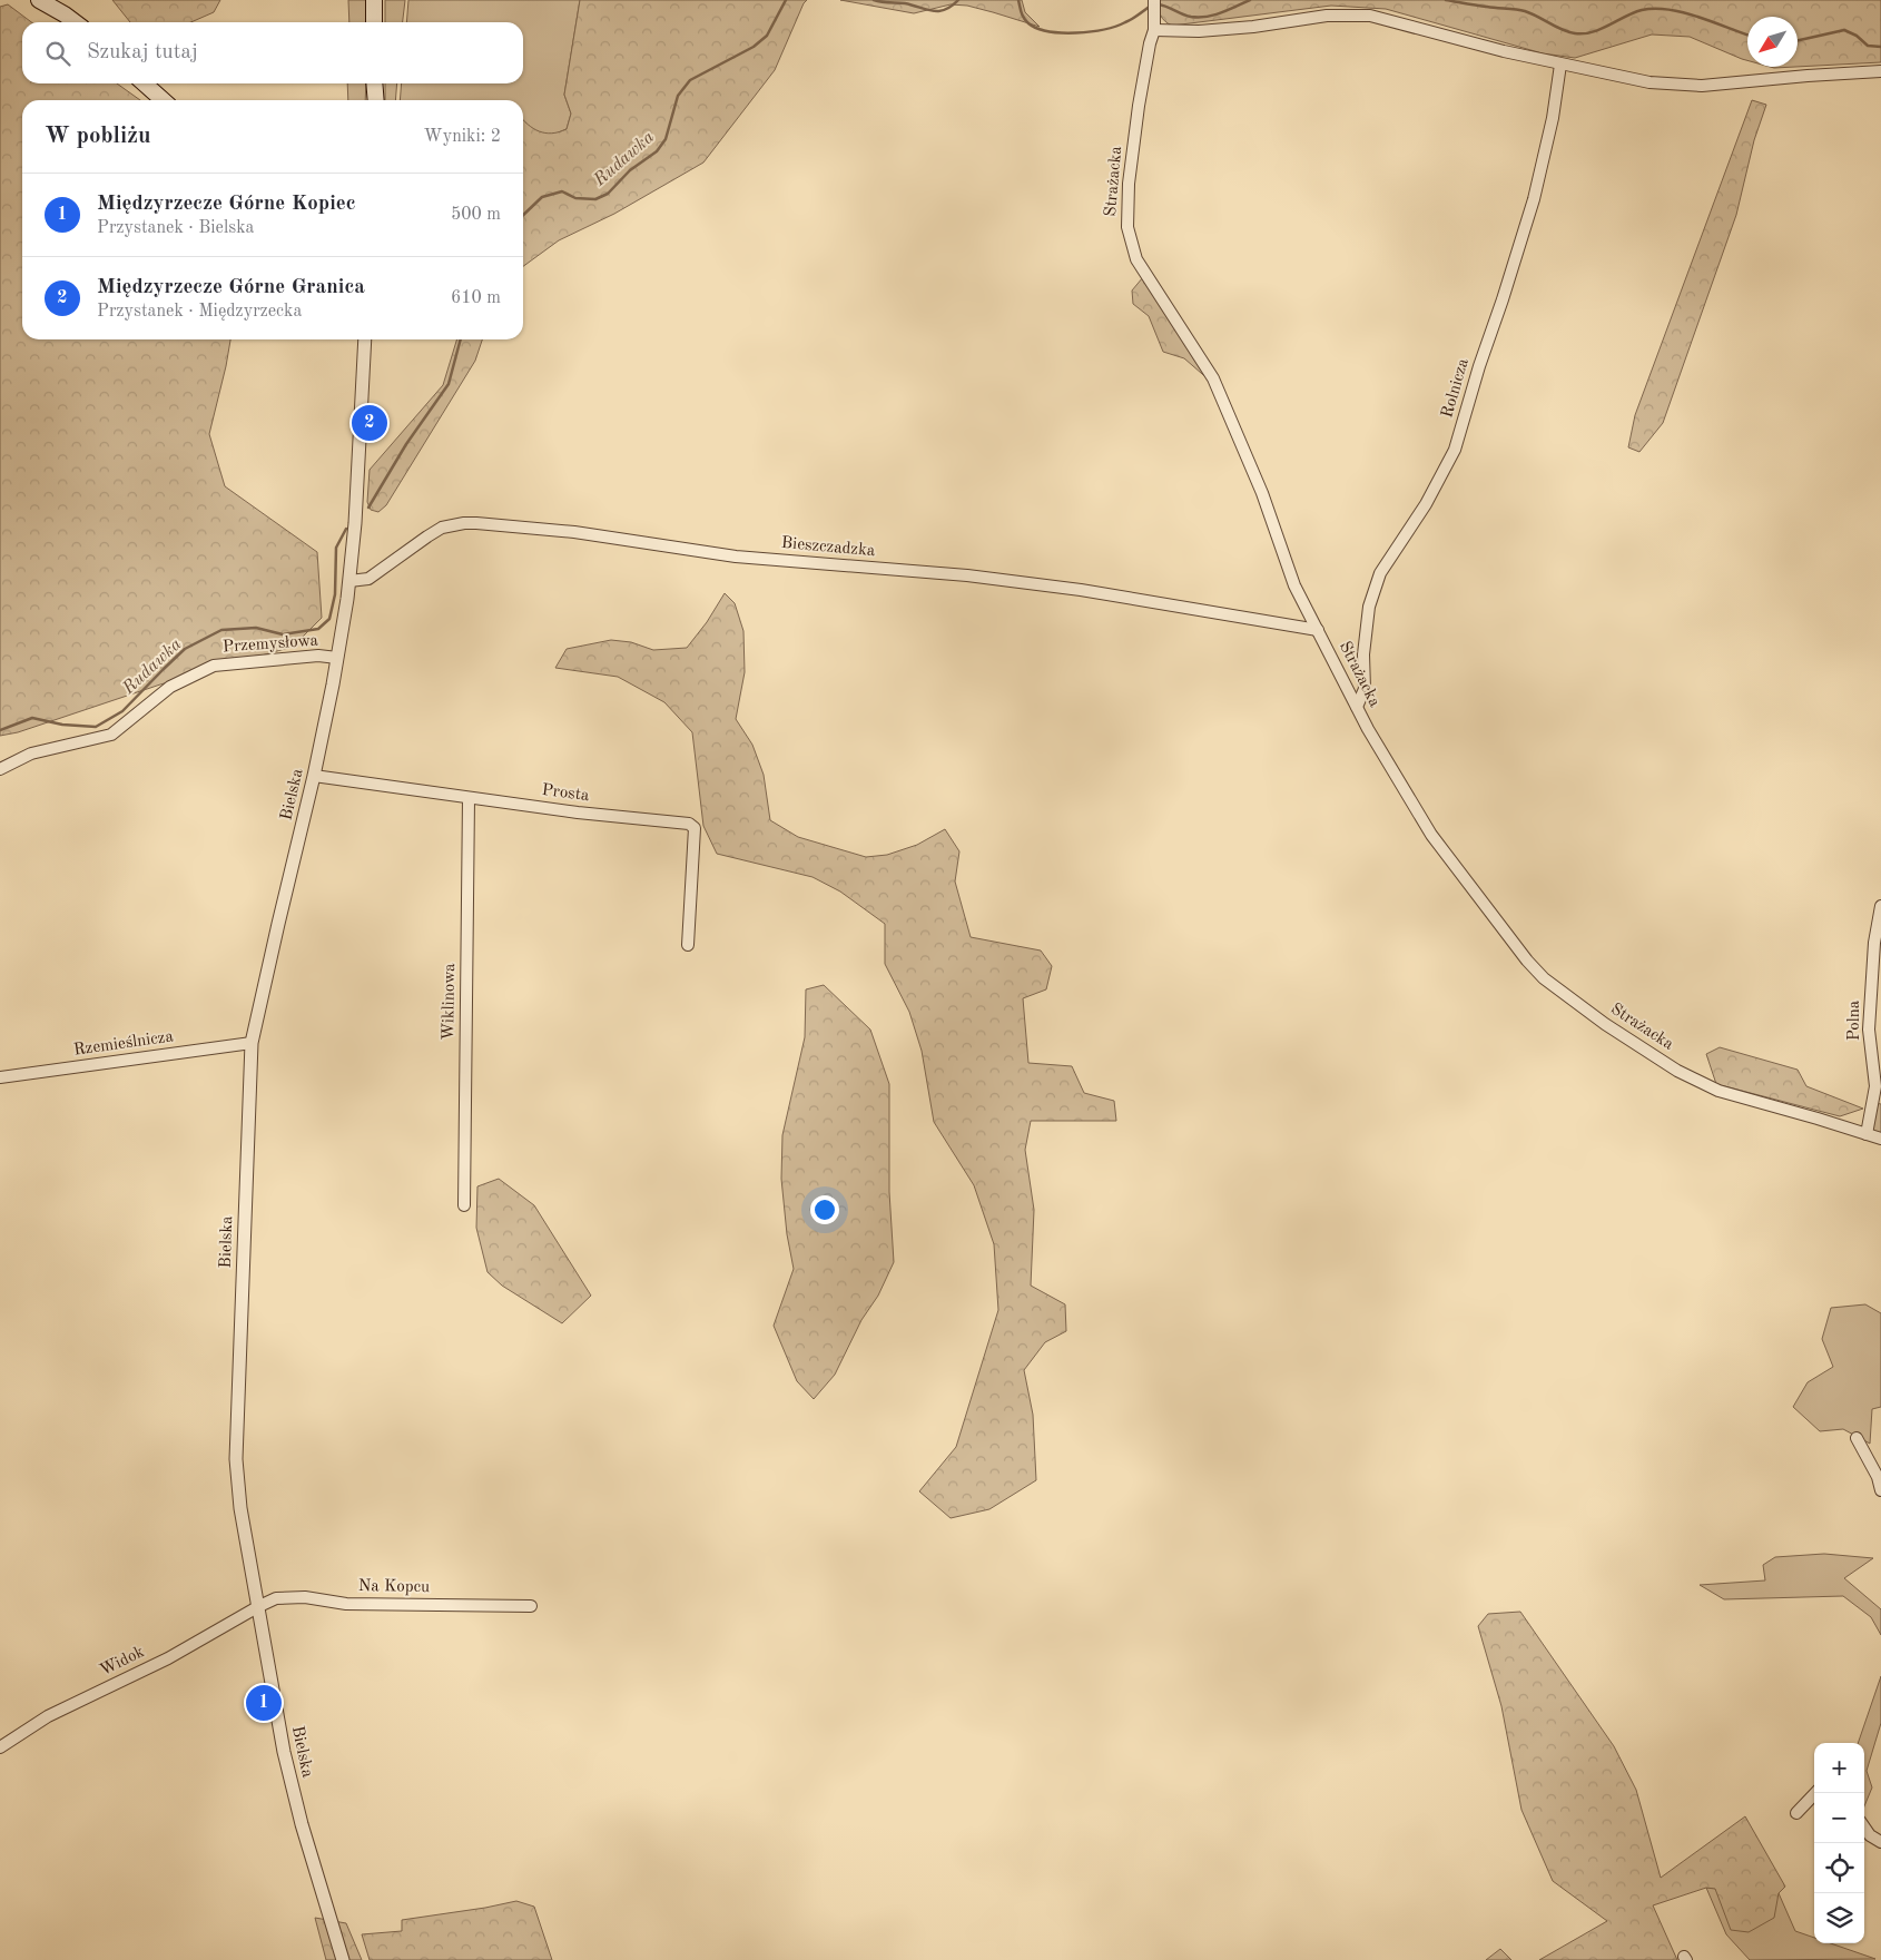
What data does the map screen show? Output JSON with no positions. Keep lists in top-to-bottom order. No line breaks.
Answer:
{"streets":{"street":["Strażacka","Rolnicza","Bieszczadzka","Przemysłowa","Prosta","Bielska","Wiklinowa","Polna","Rzemieślnicza","Na Kopcu","Widok"]},"crossings":[["Strażacka","Rolnicza"],["Strażacka","Bieszczadzka"],["Strażacka","Polna"],["Bieszczadzka","Bielska"],["Przemysłowa","Bielska"],["Prosta","Bielska"],["Prosta","Wiklinowa"],["Bielska","Rzemieślnicza"],["Bielska","Na Kopcu"],["Bielska","Widok"],["Na Kopcu","Widok"]],"water":["Rudawka"],"north":"bottom left","page":{"search":"Szukaj tutaj","heading":["W pobliżu","Wyniki: 2"],"list":[{"mark":"1","name":"Międzyrzecze Górne Kopiec","note":"Przystanek · Bielska","value":"500 m"},{"mark":"2","name":"Międzyrzecze Górne Granica","note":"Przystanek · Międzyrzecka","value":"610 m"}],"pins":["2","1"],"map_buttons":["+","−"]}}
